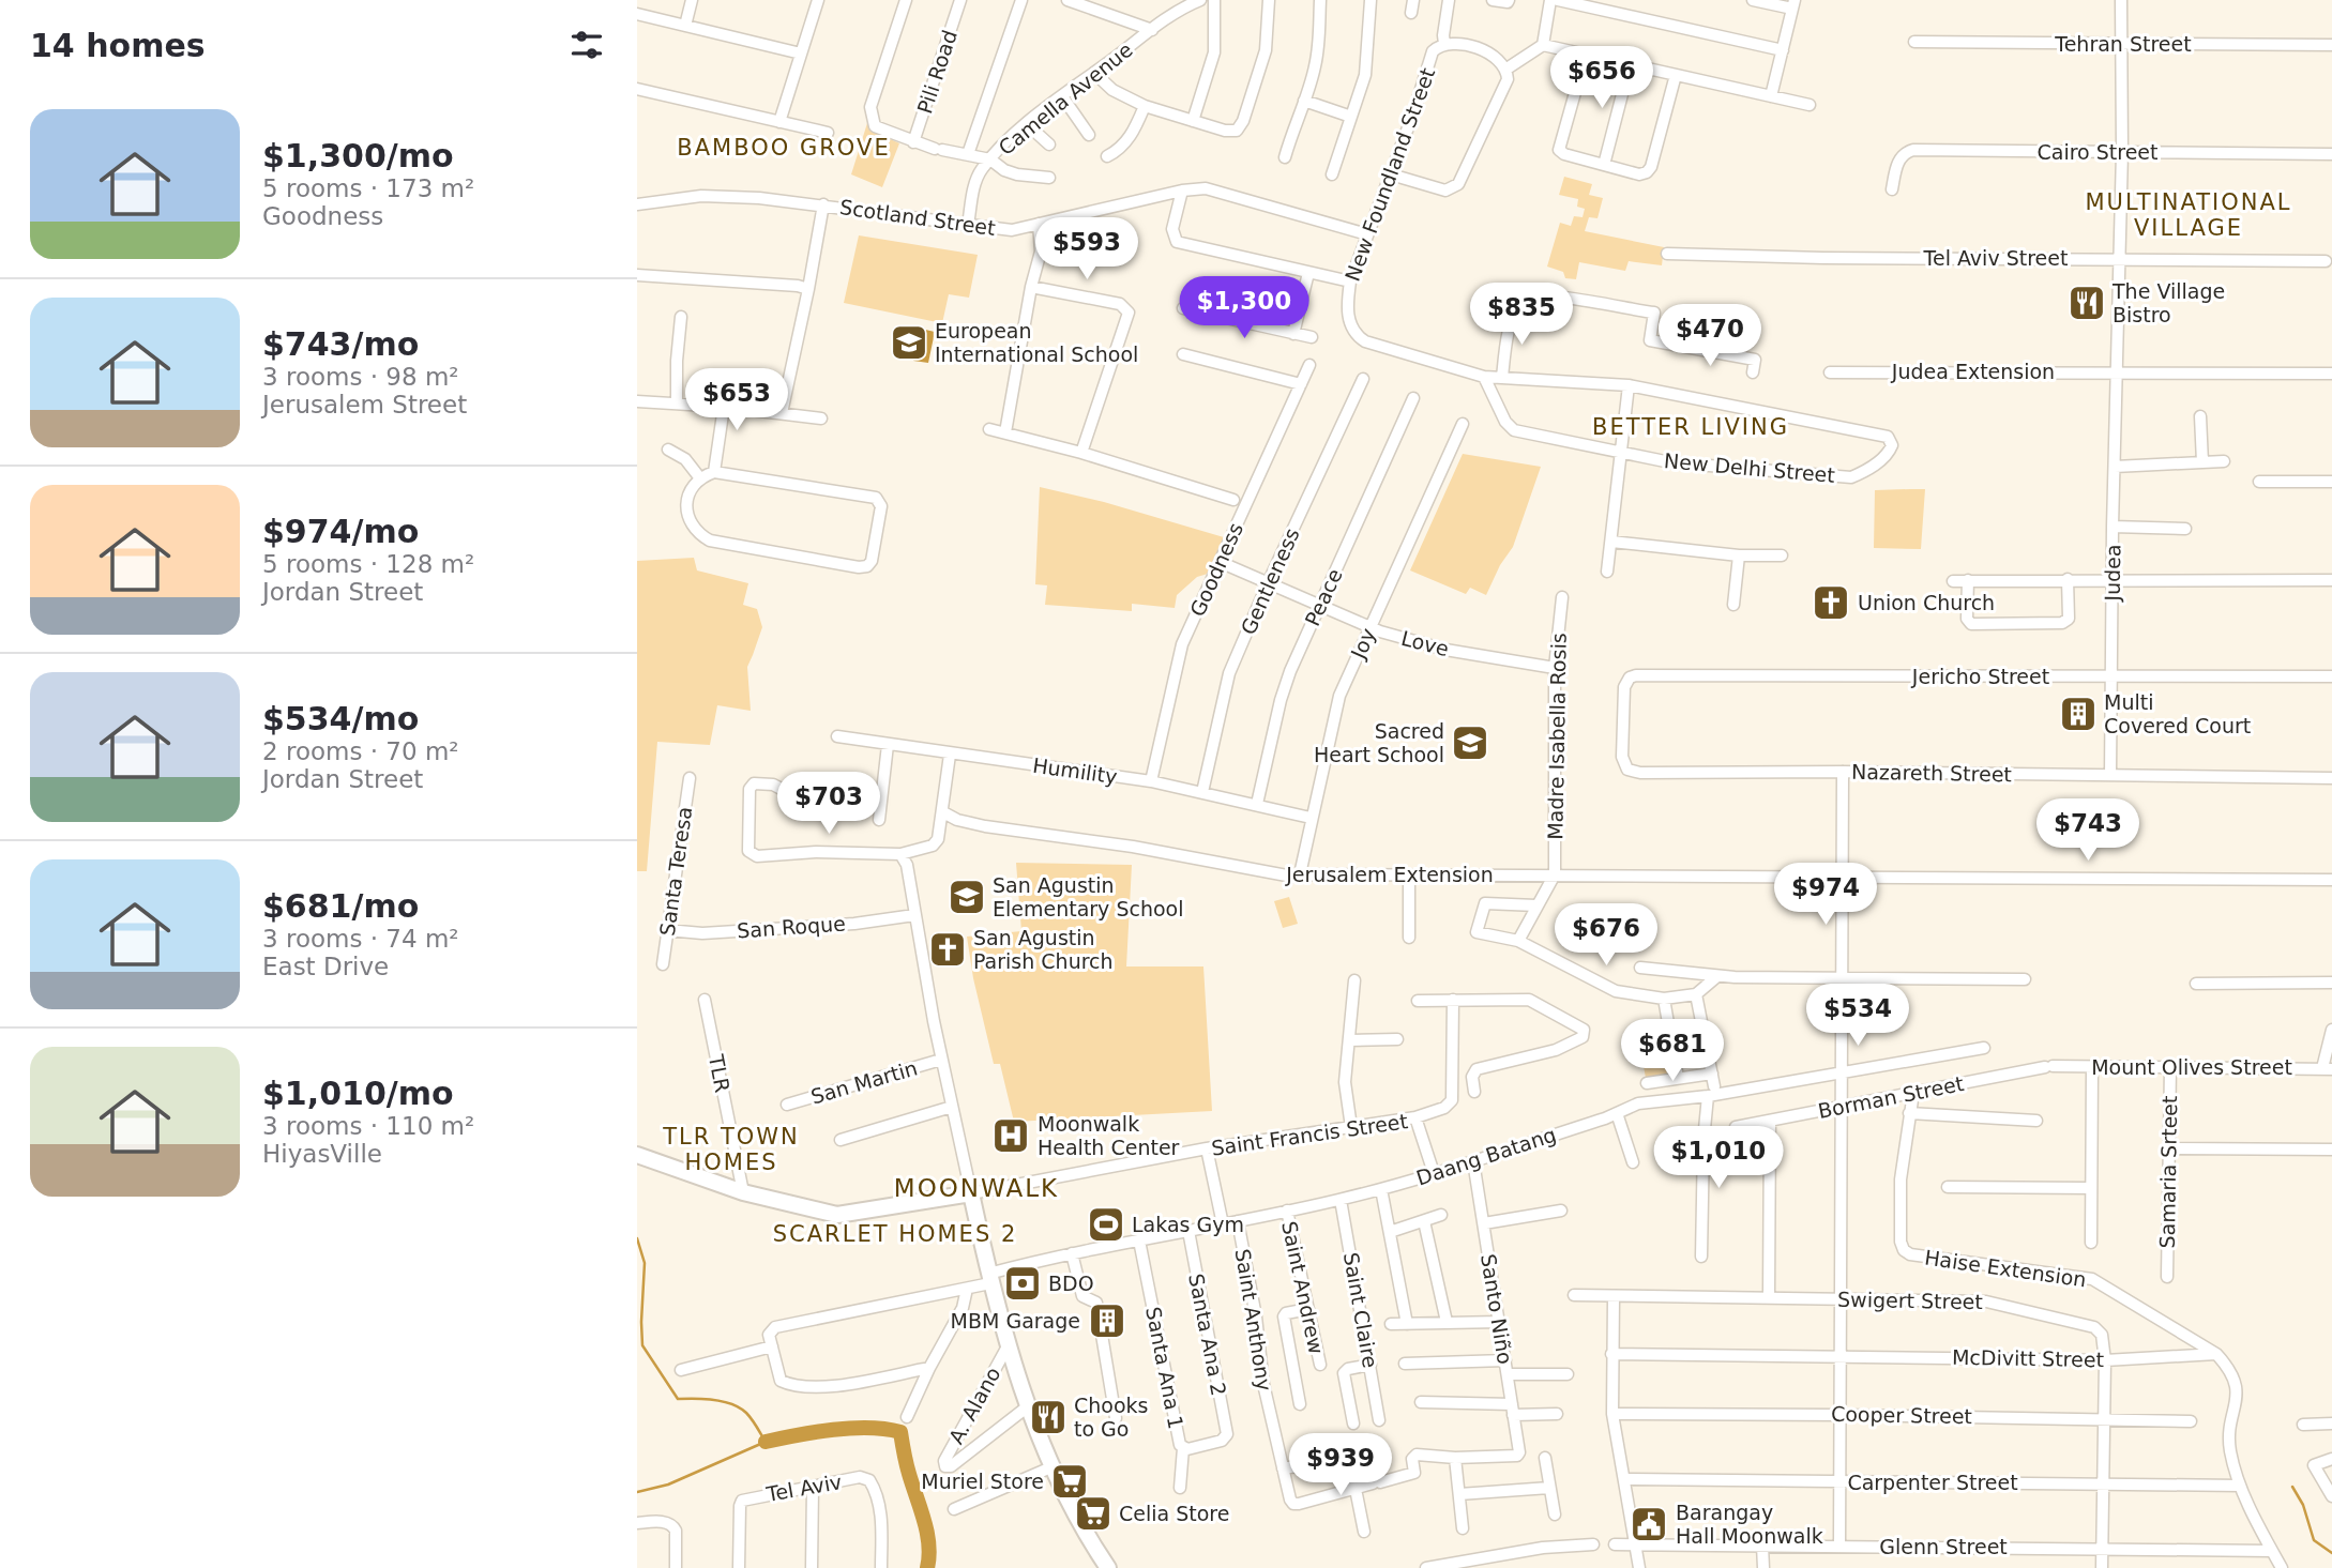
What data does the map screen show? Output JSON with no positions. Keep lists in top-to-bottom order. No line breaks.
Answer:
{"streets":{"street":["Tehran Street","Pili Road","Camella Avenue","Cairo Street","New Foundland Street","Scotland Street","Tel Aviv Street","Judea Extension","New Delhi Street","Goodness","Judea","Gentleness","Peace","Joy","Love","Jericho Street","Madre Isabella Rosis","Humility","Nazareth Street","Santa Teresa","Jerusalem Extension","San Roque","Mount Olives Street","TLR","San Martin","Borman Street","Saint Francis Street","Daang Batang","Samaria Srteet","Haise Extension","Saint Andrew","Swigert Street","Santo Niño","Saint Claire","Saint Anthony","Santa Ana 2","McDivitt Street","Santa Ana 1","A. Alano","Cooper Street","Carpenter Street","Tel Aviv","Glenn Street"]},"crossings":[["Tehran Street","Judea"],["Camella Avenue","Scotland Street"],["Cairo Street","Judea"],["New Foundland Street","Scotland Street"],["New Foundland Street","New Delhi Street"],["Tel Aviv Street","Judea"],["Judea Extension","Judea"],["Goodness","Love"],["Goodness","Humility"],["Judea","Jericho Street"],["Judea","Nazareth Street"],["Gentleness","Love"],["Gentleness","Humility"],["Peace","Love"],["Peace","Humility"],["Joy","Love"],["Joy","Humility"],["Joy","Jerusalem Extension"],["Love","Madre Isabella Rosis"],["Jericho Street","Nazareth Street"],["Madre Isabella Rosis","Jerusalem Extension"],["Santa Teresa","San Roque"],["Mount Olives Street","Borman Street"],["Mount Olives Street","Samaria Srteet"],["Saint Francis Street","Daang Batang"],["Daang Batang","Saint Andrew"],["Daang Batang","Santo Niño"],["Daang Batang","Saint Claire"],["Daang Batang","Saint Anthony"],["Daang Batang","Santa Ana 2"],["Daang Batang","Santa Ana 1"],["Haise Extension","McDivitt Street"],["Haise Extension","Carpenter Street"],["Haise Extension","Glenn Street"],["Swigert Street","McDivitt Street"],["Swigert Street","Cooper Street"],["Swigert Street","Carpenter Street"],["Swigert Street","Glenn Street"],["Santa Ana 2","Santa Ana 1"]],"districts":["BAMBOO GROVE","MULTINATIONAL VILLAGE","BETTER LIVING","TLR TOWN HOMES","MOONWALK","SCARLET HOMES 2"],"places":{"restaurant":["The Village Bistro","Chooks to Go"],"school or university":["European International School","Sacred Heart School","San Agustin Elementary School"],"church":["Union Church","San Agustin Parish Church"],"building":["Multi Covered Court","MBM Garage"],"hospital":["Moonwalk Health Center"],"sports":["Lakas Gym"],"bank":["BDO"],"supermarket":["Muriel Store","Celia Store"],"public building":["Barangay Hall Moonwalk"]},"page":{"heading":"14 homes","price":["$656","$593","$1,300","$835","$470","$653","$703","$743","$974","$676","$534","$681","$1,010","$939"],"list":[{"name":"$1,300/mo","note":"5 rooms · 173 m² · Goodness"},{"name":"$743/mo","note":"3 rooms · 98 m² · Jerusalem Street"},{"name":"$974/mo","note":"5 rooms · 128 m² · Jordan Street"},{"name":"$534/mo","note":"2 rooms · 70 m² · Jordan Street"},{"name":"$681/mo","note":"3 rooms · 74 m² · East Drive"},{"name":"$1,010/mo","note":"3 rooms · 110 m² · HiyasVille"}]}}
